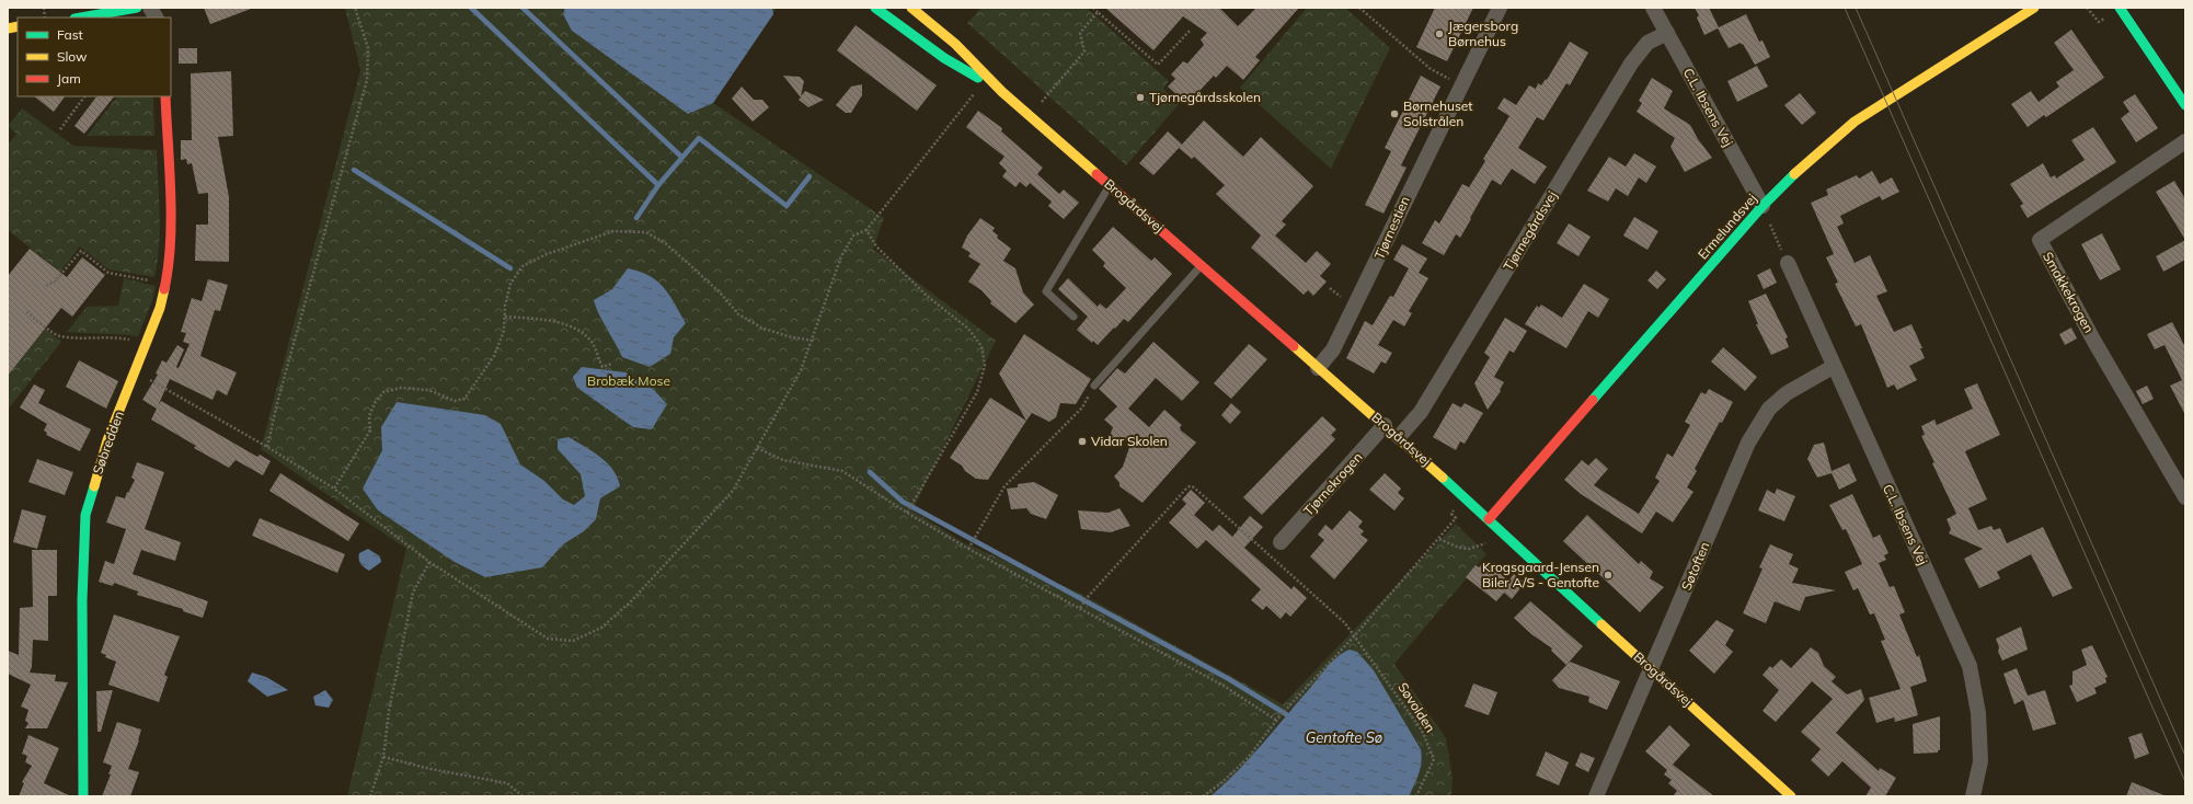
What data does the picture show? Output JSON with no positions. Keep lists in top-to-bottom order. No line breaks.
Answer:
{"streets":{"street":["C.L. Ibsens Vej","Brogårdsvej","Ermelundsvej","Tjørnestien","Tjørnegårdsvej","Smakkekrogen","Søbredden","Tjørnekrogen","Søtoften"],"path":["Søvolden"]},"crossings":[["C.L. Ibsens Vej","Ermelundsvej"],["C.L. Ibsens Vej","Tjørnegårdsvej"],["C.L. Ibsens Vej","Søtoften"],["Brogårdsvej","Ermelundsvej"],["Brogårdsvej","Tjørnestien"],["Brogårdsvej","Tjørnegårdsvej"],["Brogårdsvej","Tjørnekrogen"],["Brogårdsvej","Søtoften"]],"water":["Gentofte Sø"],"parks":["Brobæk Mose"],"places":["Jægersborg Børnehus","Tjørnegårdsskolen","Børnehuset Solstrålen","Vidar Skolen","Krogsgaard-Jensen Biler A/S - Gentofte"],"legend":["Fast","Slow","Jam"]}
